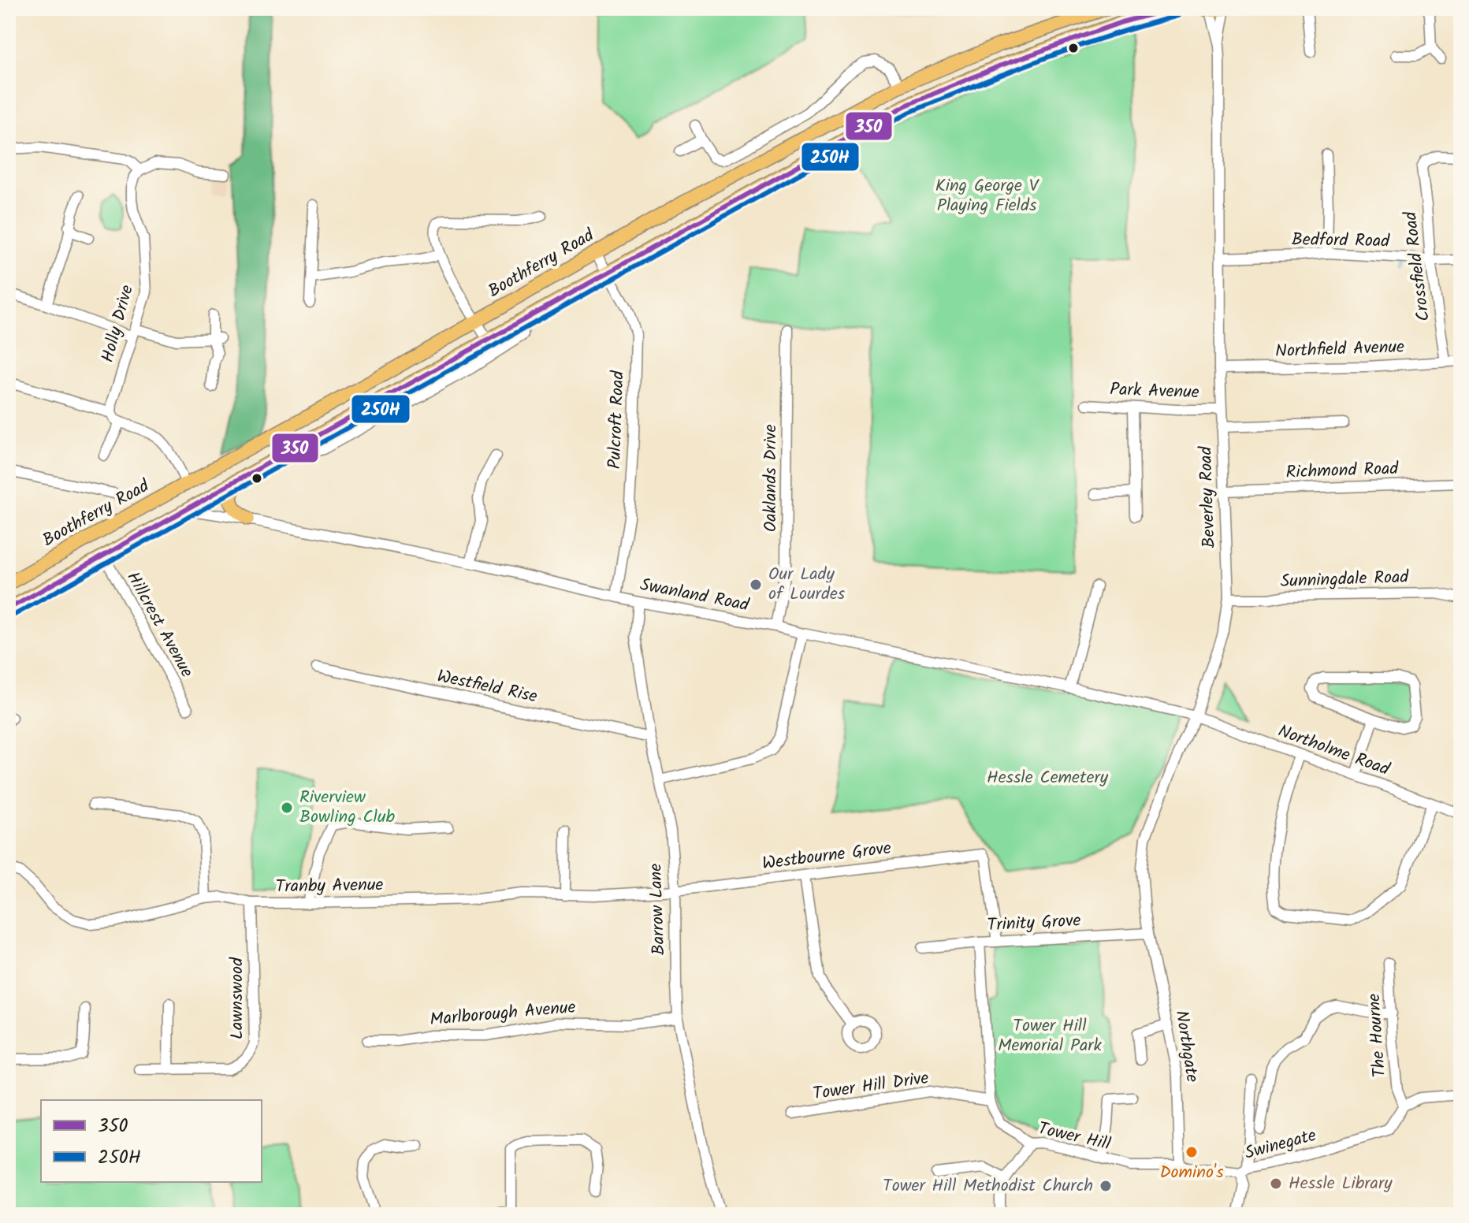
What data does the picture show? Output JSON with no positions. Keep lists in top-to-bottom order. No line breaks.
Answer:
{"streets":{"main road":["Boothferry Road"],"street":["Bedford Road","Crossfield Road","Holly Drive","Northfield Avenue","Park Avenue","Pulcroft Road","Richmond Road","Oaklands Drive","Beverley Road","Sunningdale Road","Swanland Road","Hillcrest Avenue","Westfield Rise","Northolme Road","Westbourne Grove","Tranby Avenue","Barrow Lane","Trinity Grove","Lawnswood","Marlborough Avenue","The Hourne","Northgate","Tower Hill Drive","Tower Hill","Swinegate"]},"crossings":[["Bedford Road","Crossfield Road"],["Bedford Road","Beverley Road"],["Boothferry Road","Pulcroft Road"],["Crossfield Road","Northfield Avenue"],["Northfield Avenue","Beverley Road"],["Park Avenue","Beverley Road"],["Pulcroft Road","Swanland Road"],["Richmond Road","Beverley Road"],["Oaklands Drive","Swanland Road"],["Beverley Road","Sunningdale Road"],["Beverley Road","Swanland Road"],["Beverley Road","Northolme Road"],["Beverley Road","Trinity Grove"],["Beverley Road","Northgate"],["Swanland Road","Northolme Road"],["Swanland Road","Barrow Lane"],["Westfield Rise","Barrow Lane"],["Westbourne Grove","Tranby Avenue"],["Westbourne Grove","Barrow Lane"],["Westbourne Grove","Trinity Grove"],["Tranby Avenue","Barrow Lane"],["Tranby Avenue","Lawnswood"],["Barrow Lane","Marlborough Avenue"],["Trinity Grove","Northgate"],["Trinity Grove","Tower Hill"],["The Hourne","Swinegate"],["Northgate","Tower Hill"],["Northgate","Swinegate"],["Tower Hill Drive","Tower Hill"],["Tower Hill","Swinegate"]],"parks":["King George V Playing Fields","Hessle Cemetery","Tower Hill Memorial Park"],"places":["Our Lady of Lourdes","Riverview Bowling Club","Domino's","Hessle Library","Tower Hill Methodist Church"],"lines":["transit line 350","transit line 250H"],"legend":["350","250H"]}
